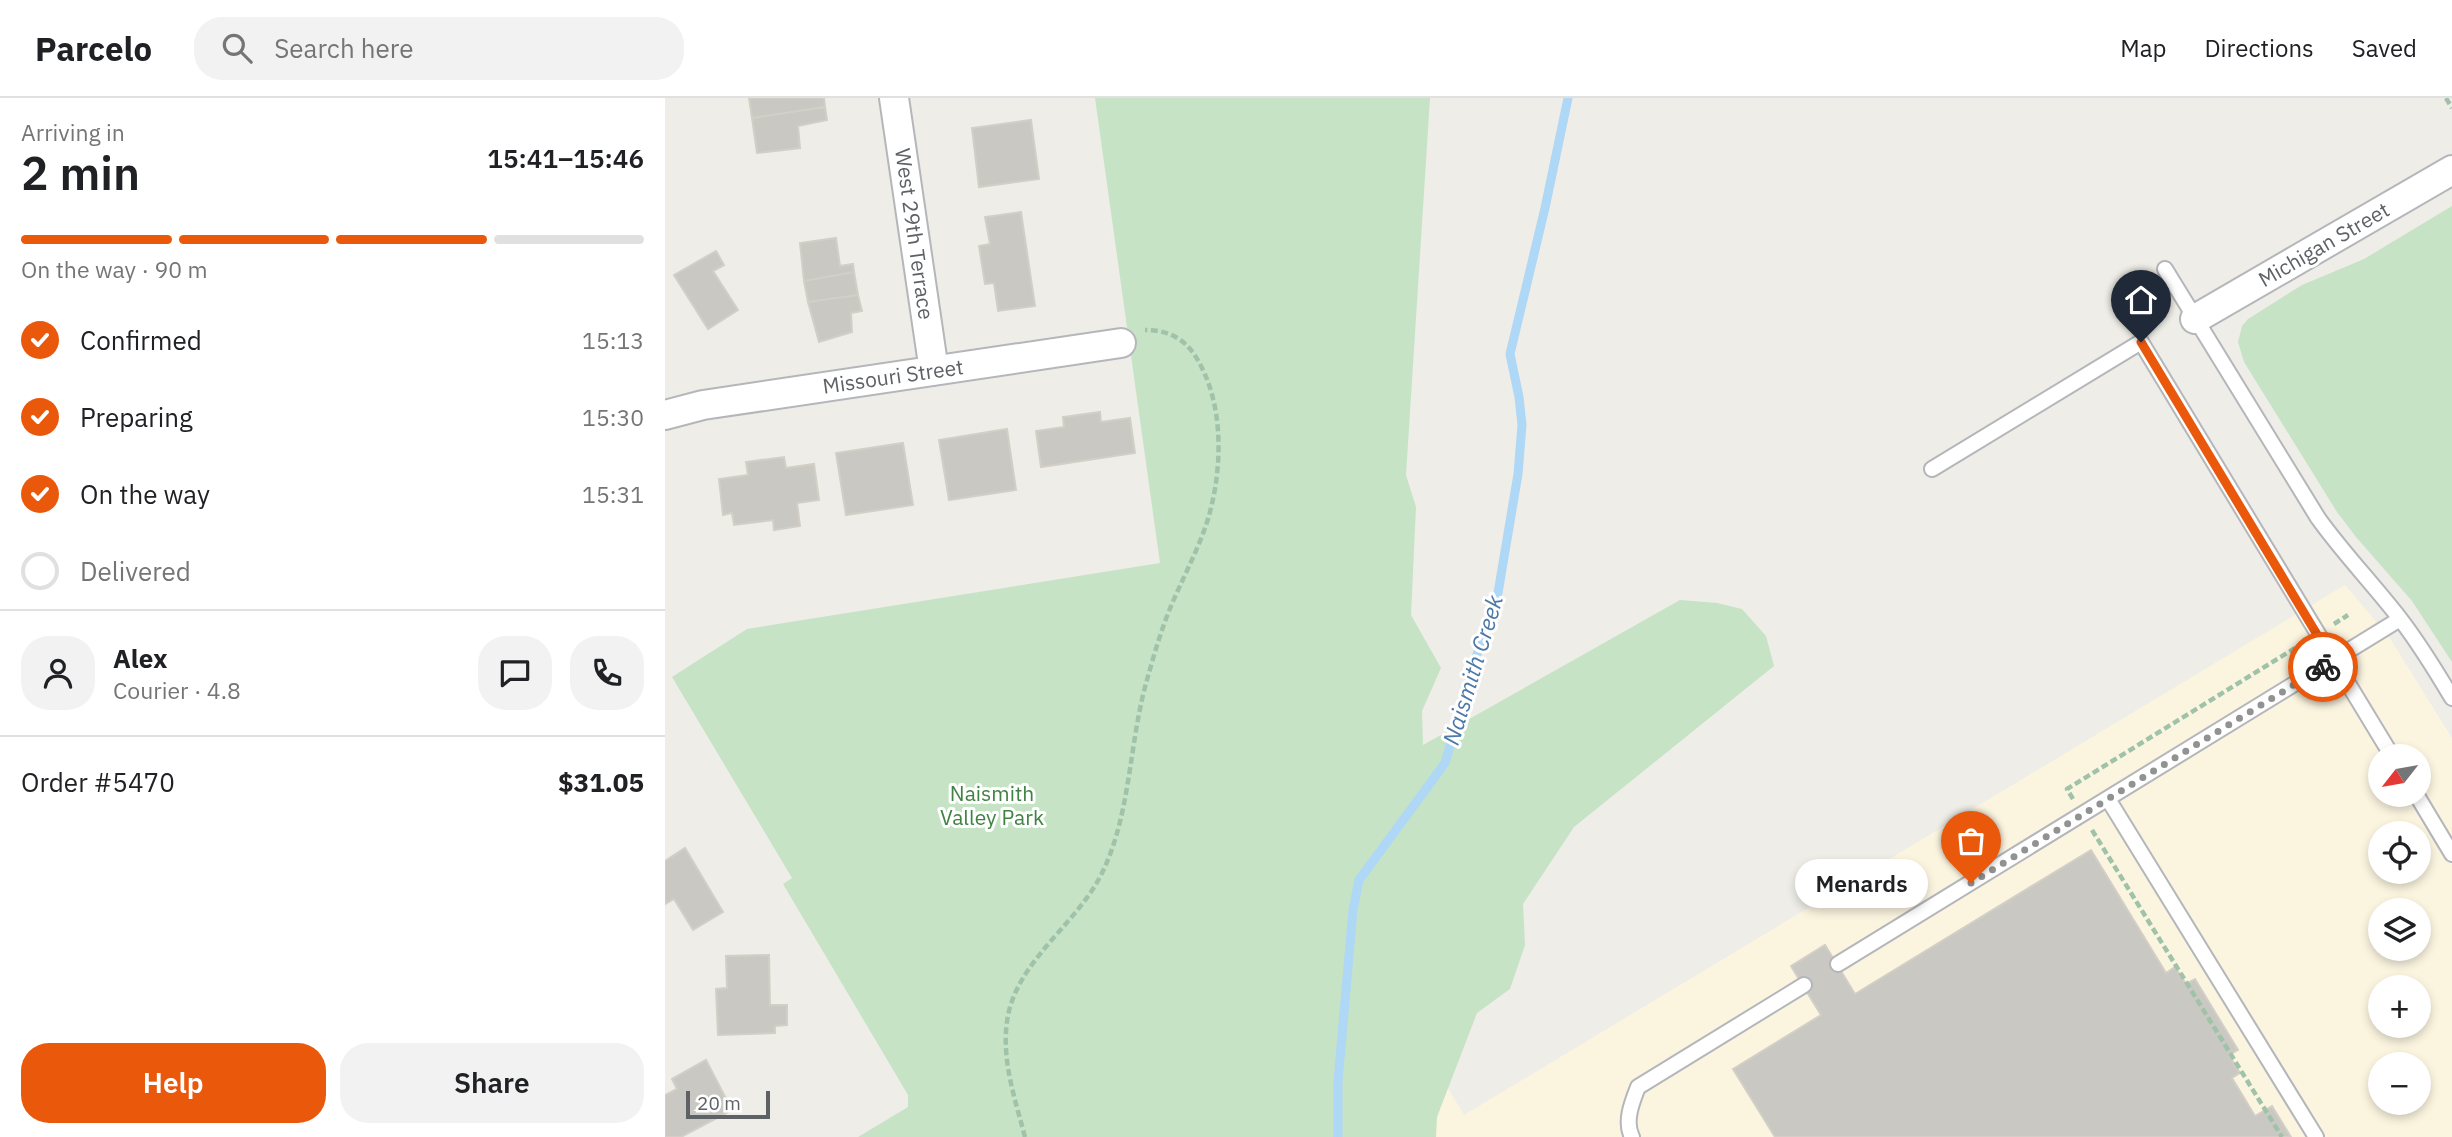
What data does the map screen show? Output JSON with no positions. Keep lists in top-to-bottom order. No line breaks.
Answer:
{"streets":{"street":["West 29th Terrace","Michigan Street","Missouri Street"]},"crossings":[["West 29th Terrace","Missouri Street"]],"water":["Naismith Creek"],"parks":["Naismith Valley Park"],"places":["Menards"],"scale_bar":"20 m","north":"bottom left","page":{"header":"Parcelo","search":"Search here","nav":["Map","Directions","Saved"],"heading":["2 min","Arriving in","15:41–15:46"],"panel":["Alex","Courier · 4.8","Order #5470","$31.05"],"bar":"On the way · 90 m","list":[["Confirmed","15:13"],["Preparing","15:30"],["On the way","15:31"],"Delivered"],"map_buttons":["+","−"],"bubble":"Menards","buttons":["Help","Share"],"scale":"20 m"}}
